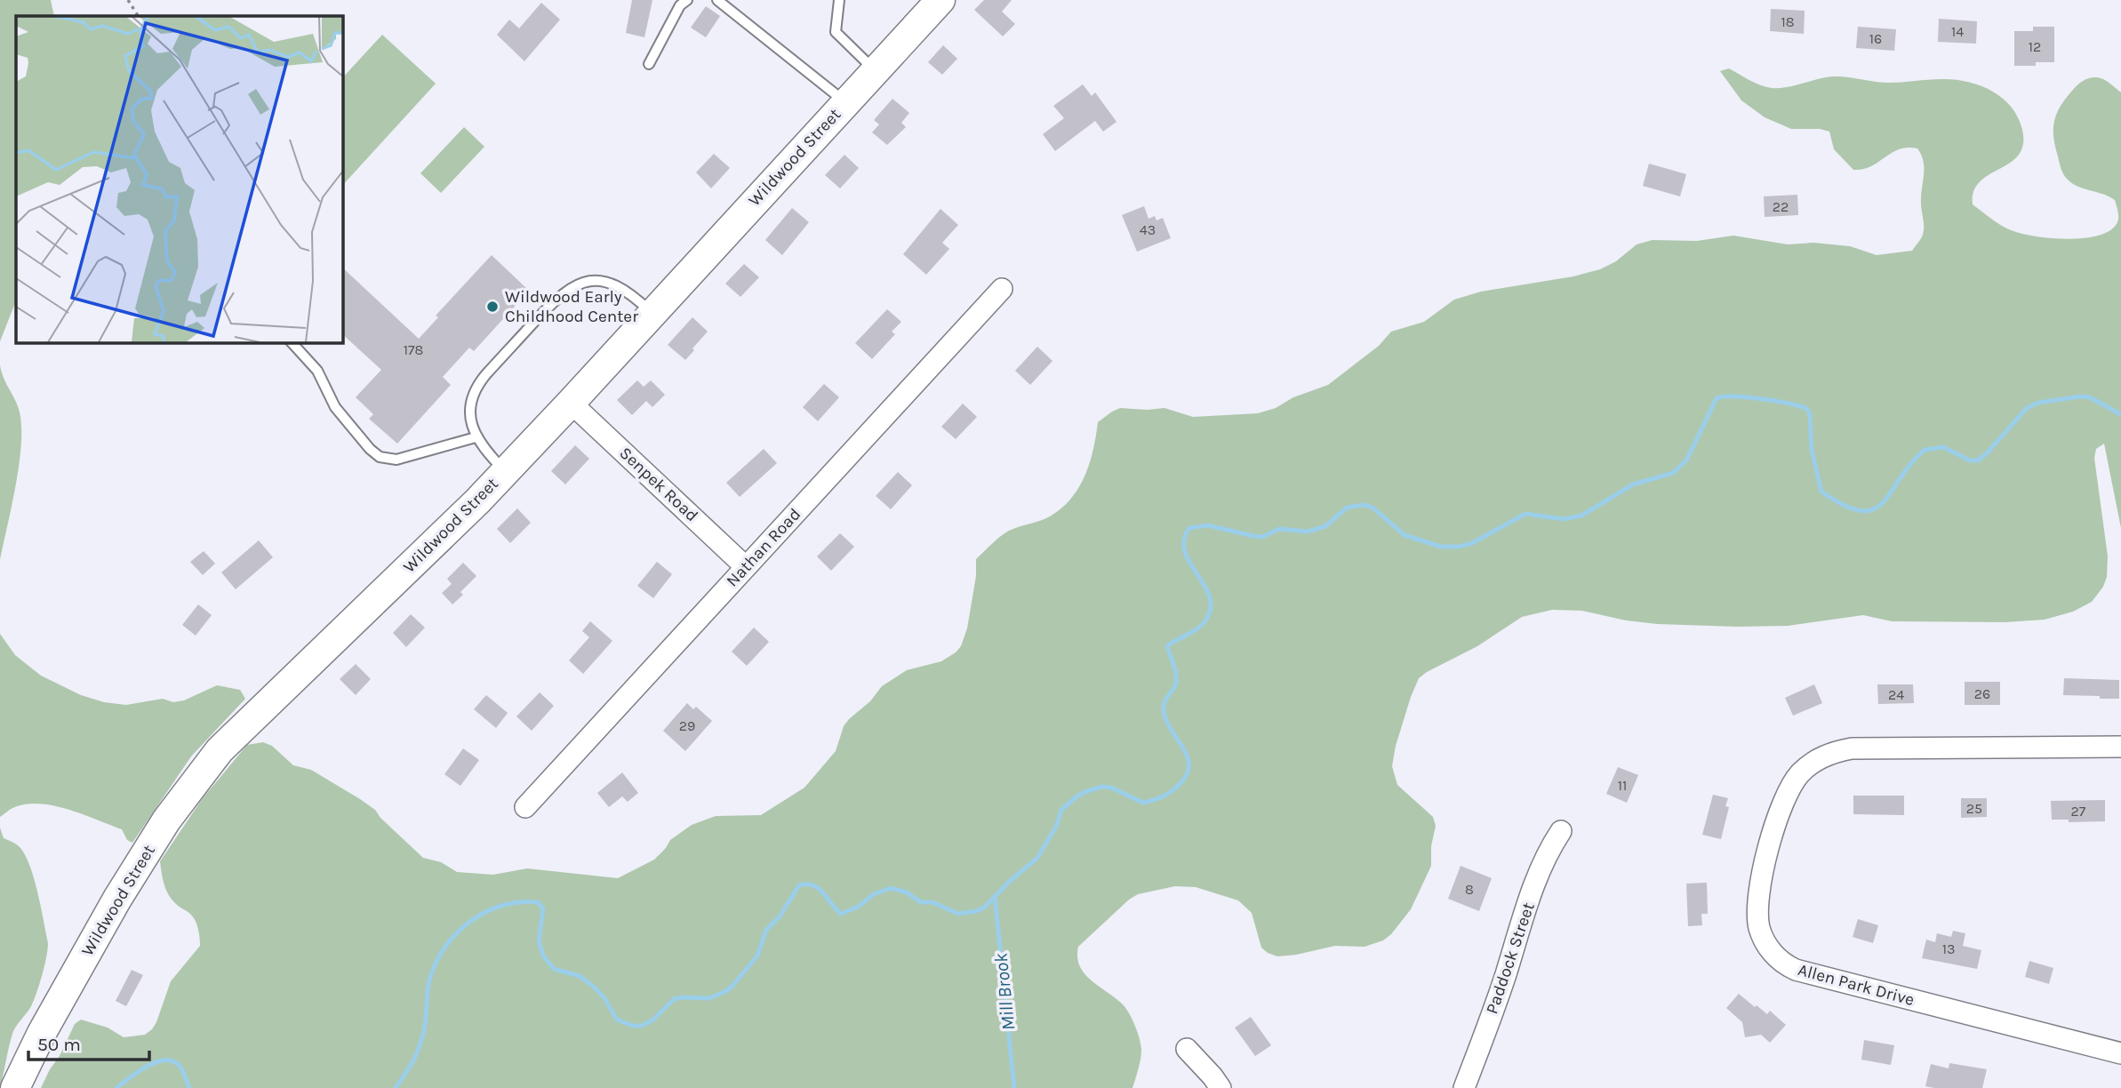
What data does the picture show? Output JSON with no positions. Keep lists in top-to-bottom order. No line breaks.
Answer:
{"streets":{"street":["Wildwood Street","Senpek Road","Nathan Road","Paddock Street","Allen Park Drive"]},"crossings":[["Wildwood Street","Senpek Road"],["Senpek Road","Nathan Road"]],"water":["Mill Brook"],"places":["Wildwood Early Childhood Center"],"house_numbers":["18","14","16","12","22","43","178","26","24","29","11","25","27","8","13"],"scale_bar":"50 m"}
